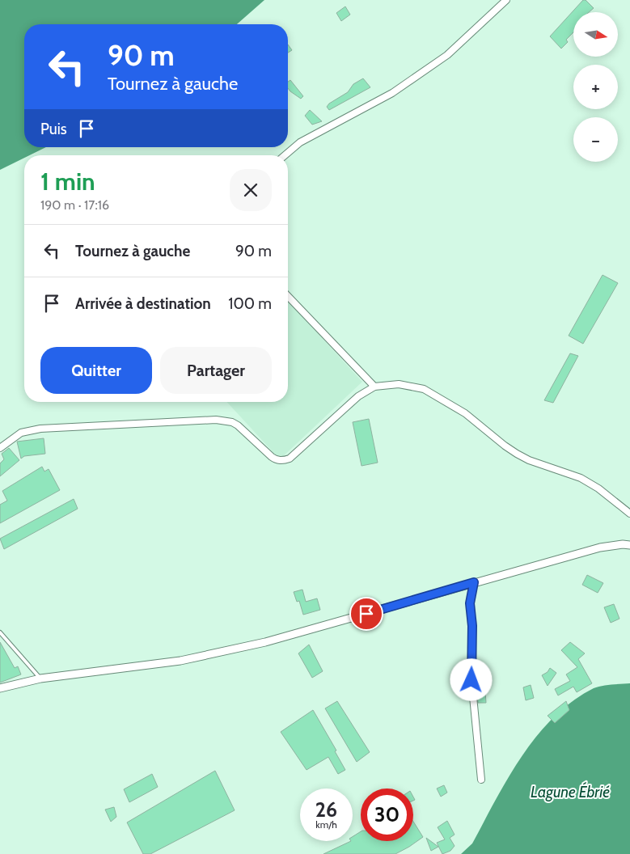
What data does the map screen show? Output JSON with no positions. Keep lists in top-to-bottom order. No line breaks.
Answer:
{"water":["Lagune Ébrié"],"north":"right","page":{"map_buttons":["+","−"],"turn":["90 m","Tournez à gauche"],"then":"Puis","heading":["1 min","190 m · 17:16"],"list":[{"name":"Tournez à gauche","value":"90 m"},{"name":"Arrivée à destination","value":"100 m"}],"buttons":["Quitter","Partager"],"speed":"26 km/h","limit":"30"}}
